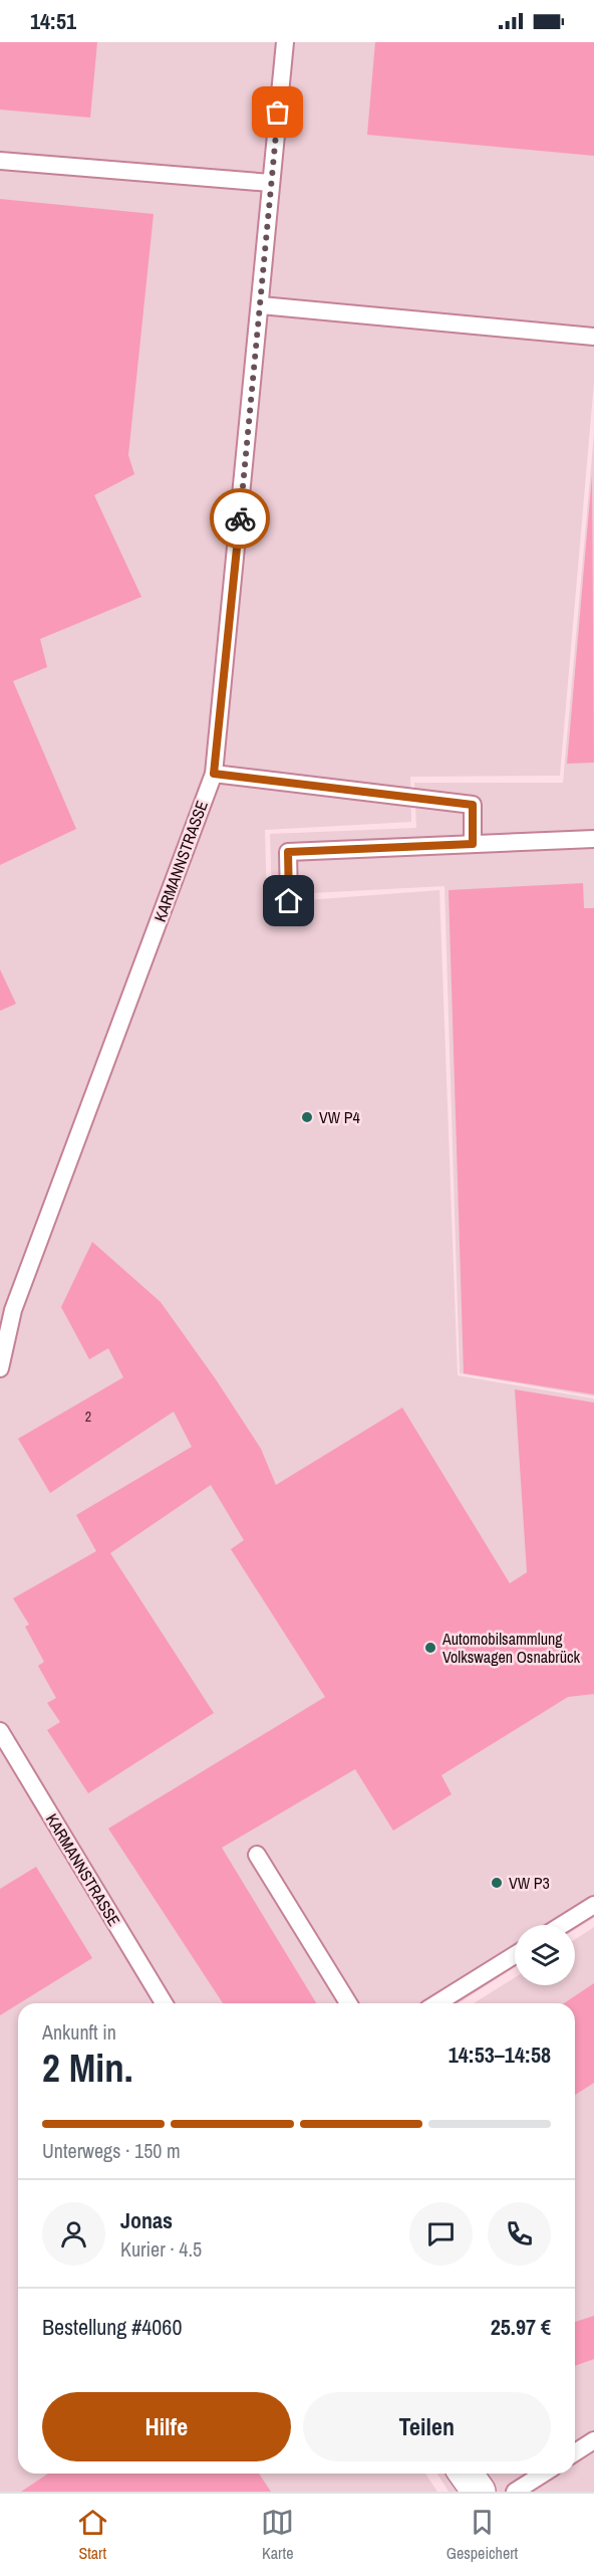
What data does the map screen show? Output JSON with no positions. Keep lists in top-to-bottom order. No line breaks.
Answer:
{"streets":{"lane":["KARMANNSTRASSE"]},"places":["VW P4","Automobilsammlung Volkswagen Osnabrück","VW P3"],"house_numbers":["2"],"page":{"status":"14:51","heading":["2 Min.","Ankunft in","14:53–14:58"],"panel":["Jonas","Kurier · 4.5","Bestellung #4060","25.97 €"],"bar":"Unterwegs · 150 m","buttons":["Hilfe","Teilen"],"tabs":["Start","Karte","Gespeichert"]}}
